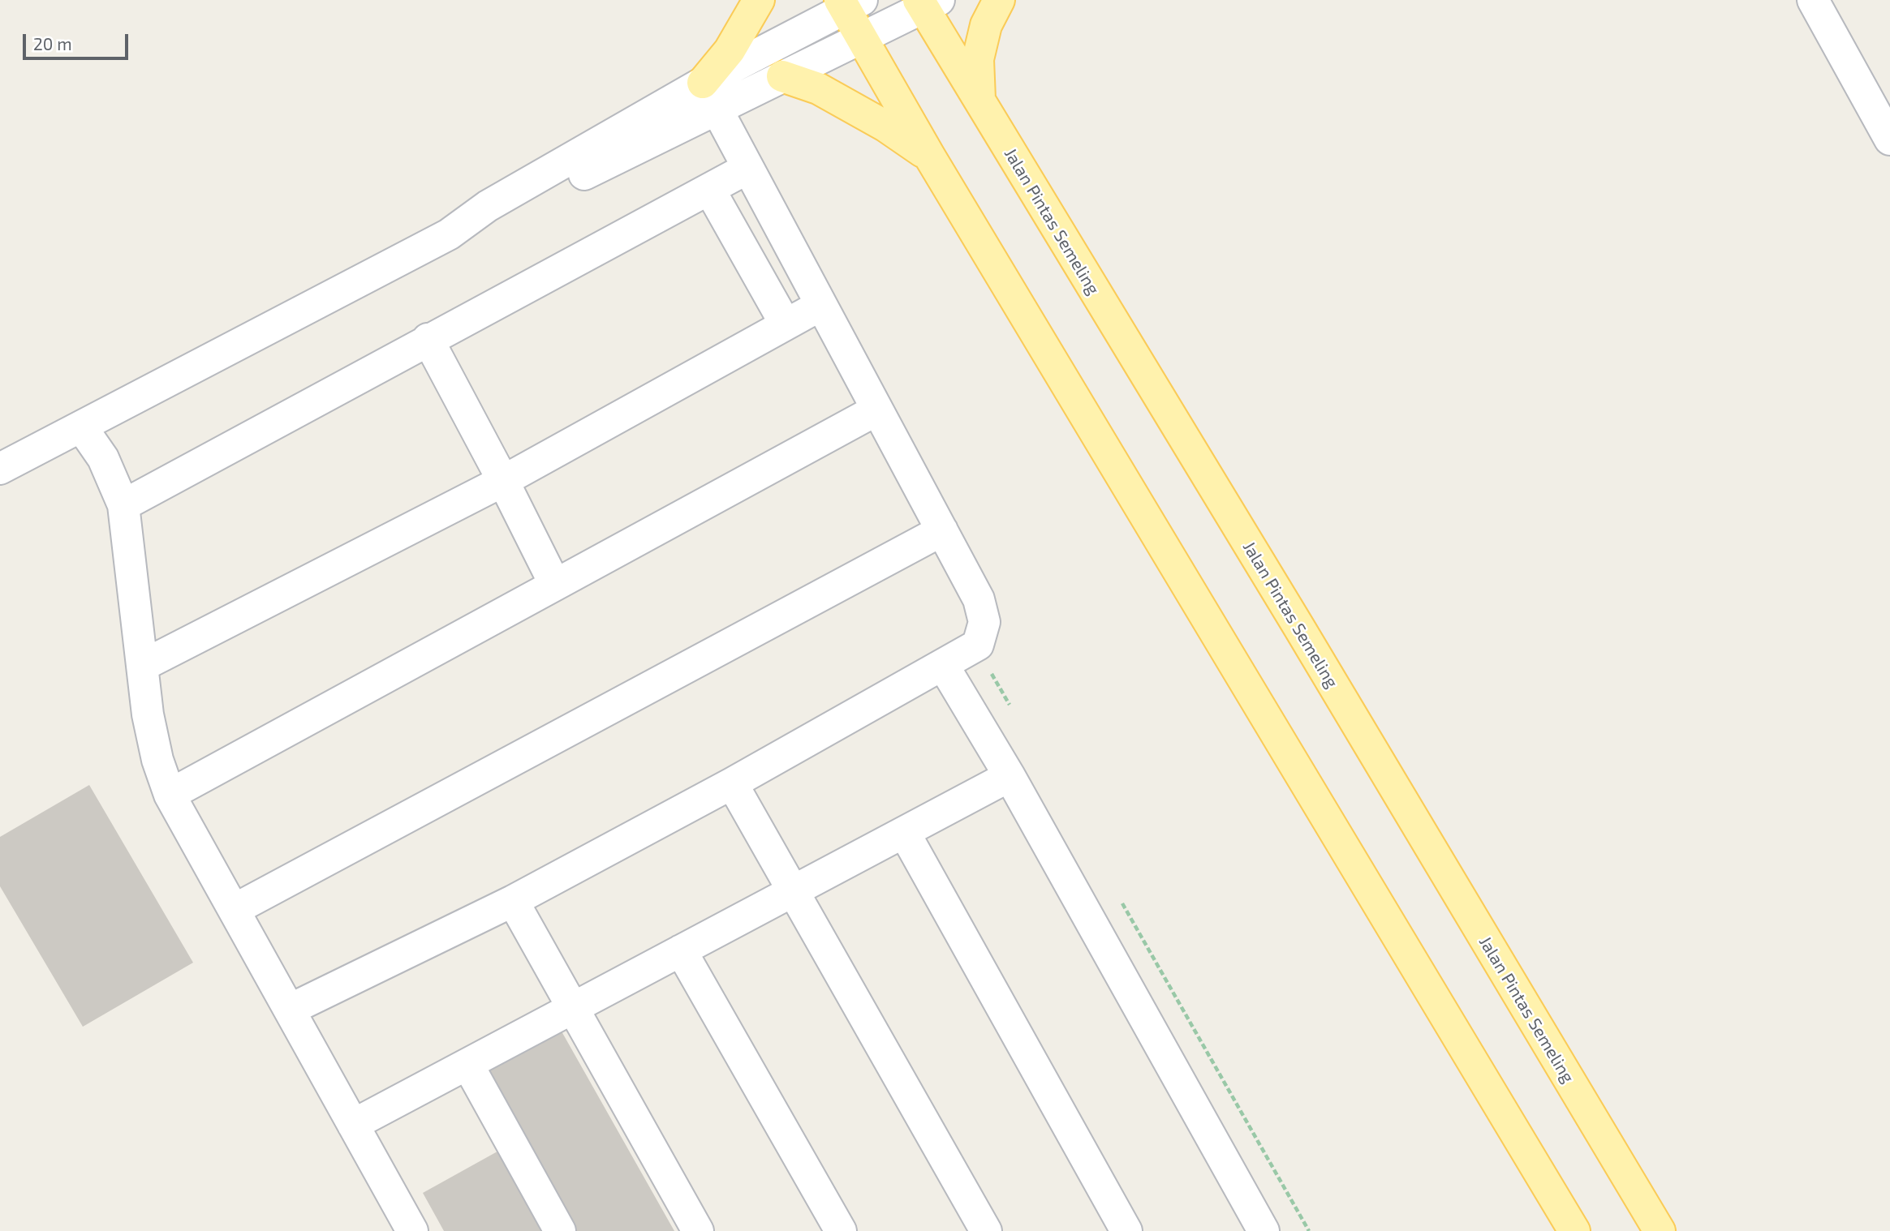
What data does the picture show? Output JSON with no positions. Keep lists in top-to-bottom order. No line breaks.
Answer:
{"streets":{"main road":["Jalan Pintas Semeling"]},"scale_bar":"20 m"}
